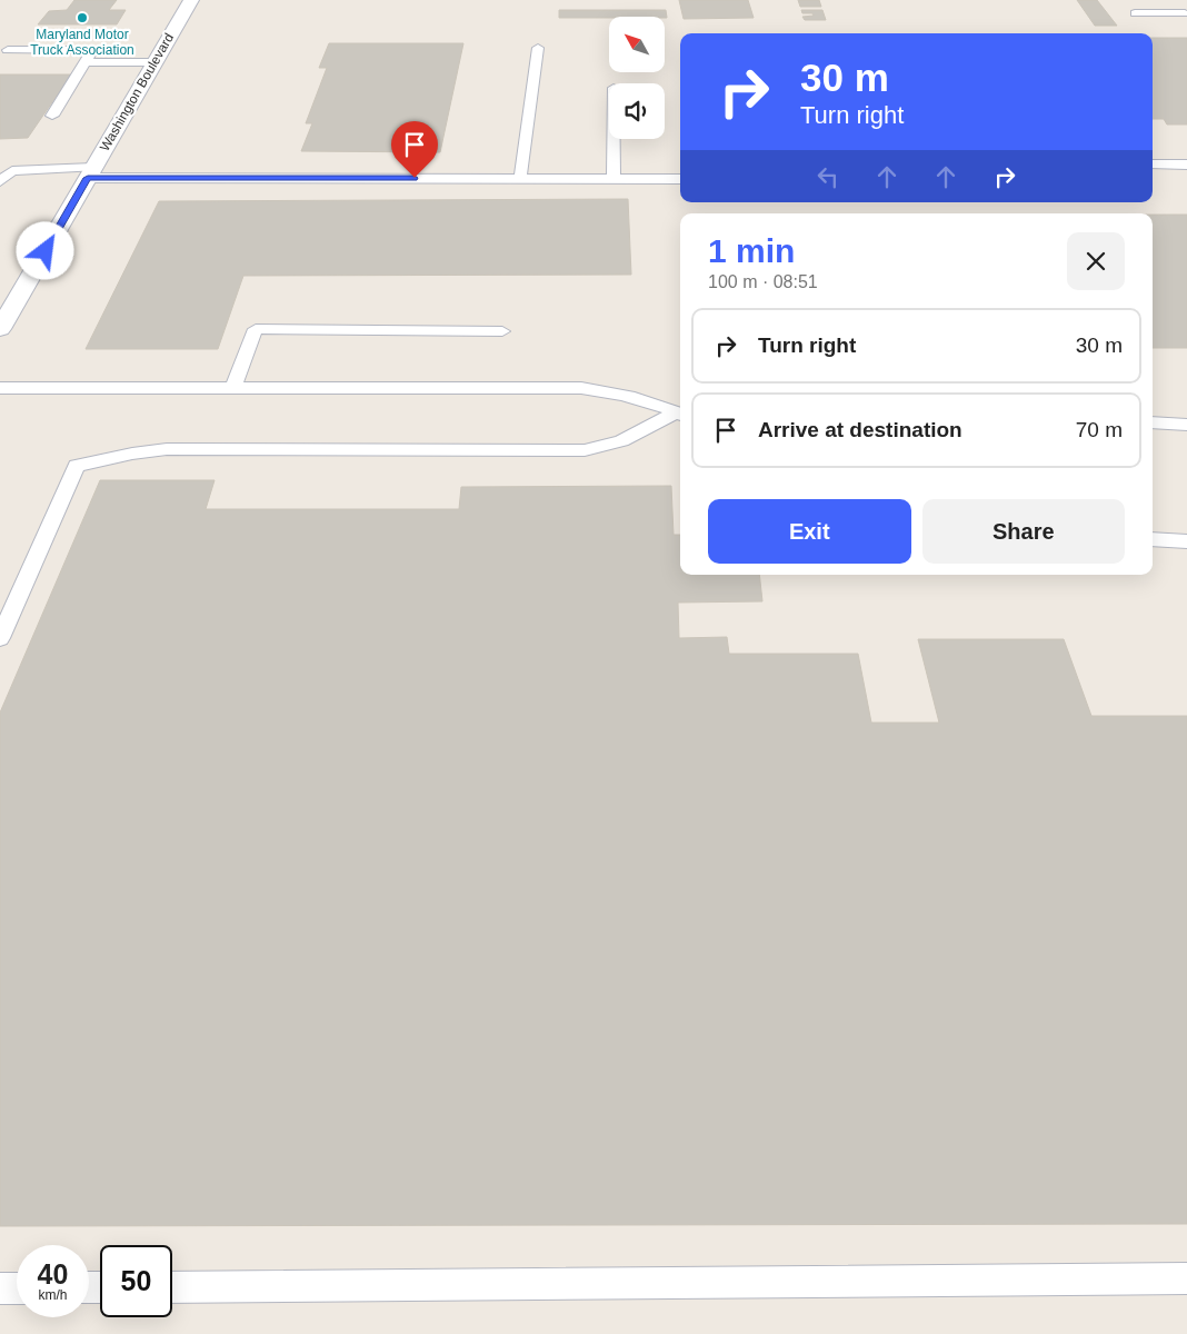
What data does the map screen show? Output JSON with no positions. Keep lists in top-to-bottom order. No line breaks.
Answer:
{"streets":{"main road":["Washington Boulevard"]},"places":["Maryland Motor Truck Association"],"north":"top left","page":{"turn":["30 m","Turn right"],"heading":["1 min","100 m · 08:51"],"list":[{"name":"Turn right","value":"30 m"},{"name":"Arrive at destination","value":"70 m"}],"buttons":["Exit","Share"],"speed":"40 km/h","limit":"50"}}
